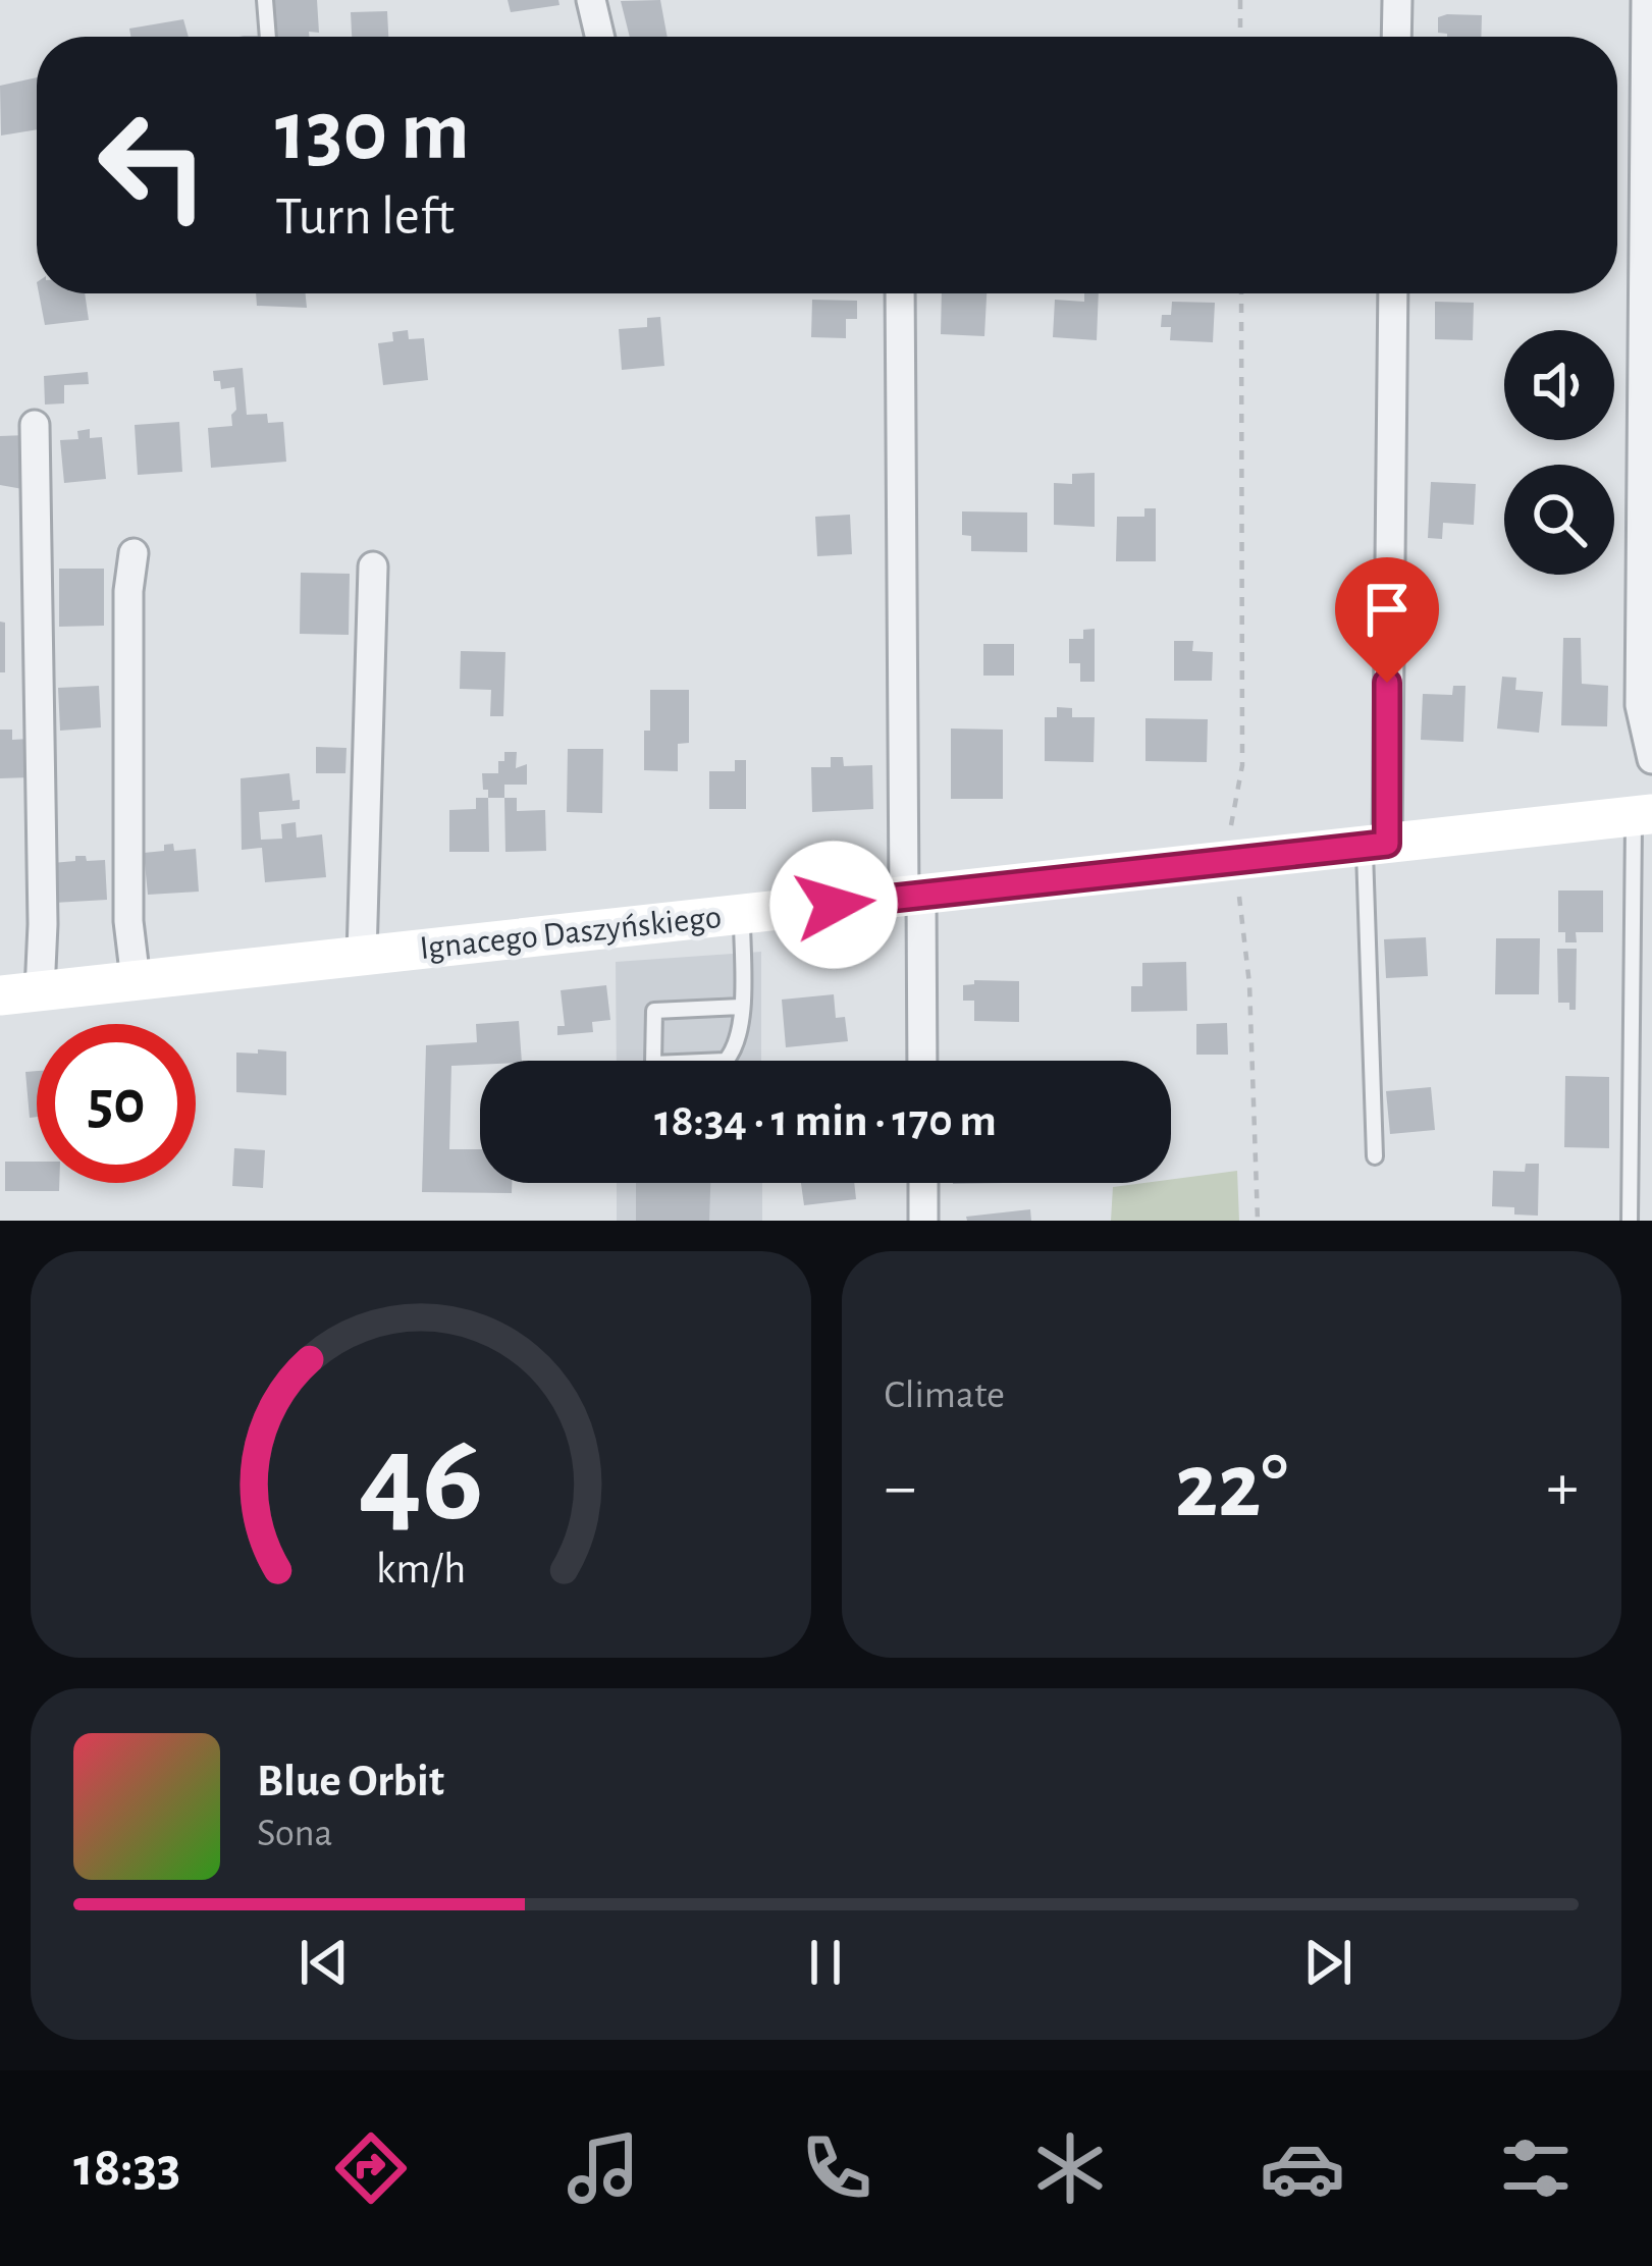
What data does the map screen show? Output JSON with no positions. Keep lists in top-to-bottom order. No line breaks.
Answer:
{"streets":{"main road":["Ignacego Daszyńskiego"]},"page":{"turn":["130 m","Turn left"],"limit":"50","trip":"18:34 · 1 min · 170 m","tile":"Climate","heat":["−","22°","+"],"song":["Blue Orbit","Sona"],"tabs":"18:33","gauge":["46","km/h"]}}
